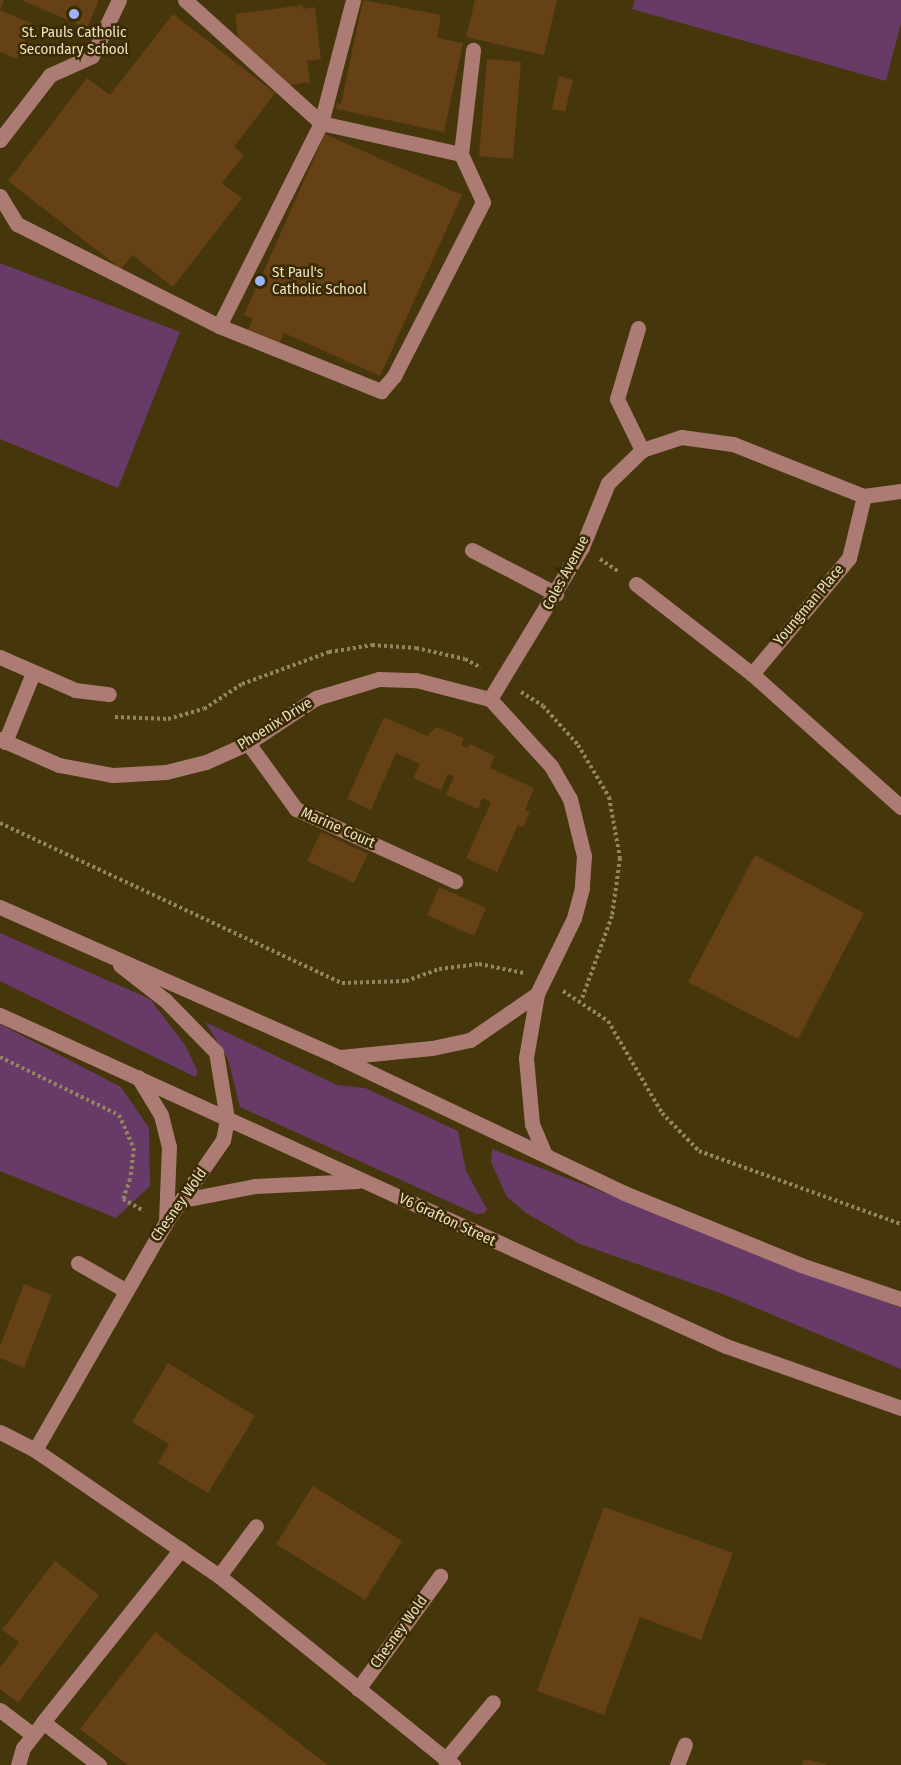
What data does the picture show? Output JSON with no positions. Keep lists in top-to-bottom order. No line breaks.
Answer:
{"streets":{"street":["Coles Avenue","Youngman Place","Phoenix Drive","Marine Court","Chesney Wold","V6 Grafton Street"]},"crossings":[["Coles Avenue","Youngman Place"],["Coles Avenue","Phoenix Drive"],["Phoenix Drive","Marine Court"],["Chesney Wold","V6 Grafton Street"]],"places":["St. Pauls Catholic Secondary School","St Paul's Catholic School"]}
